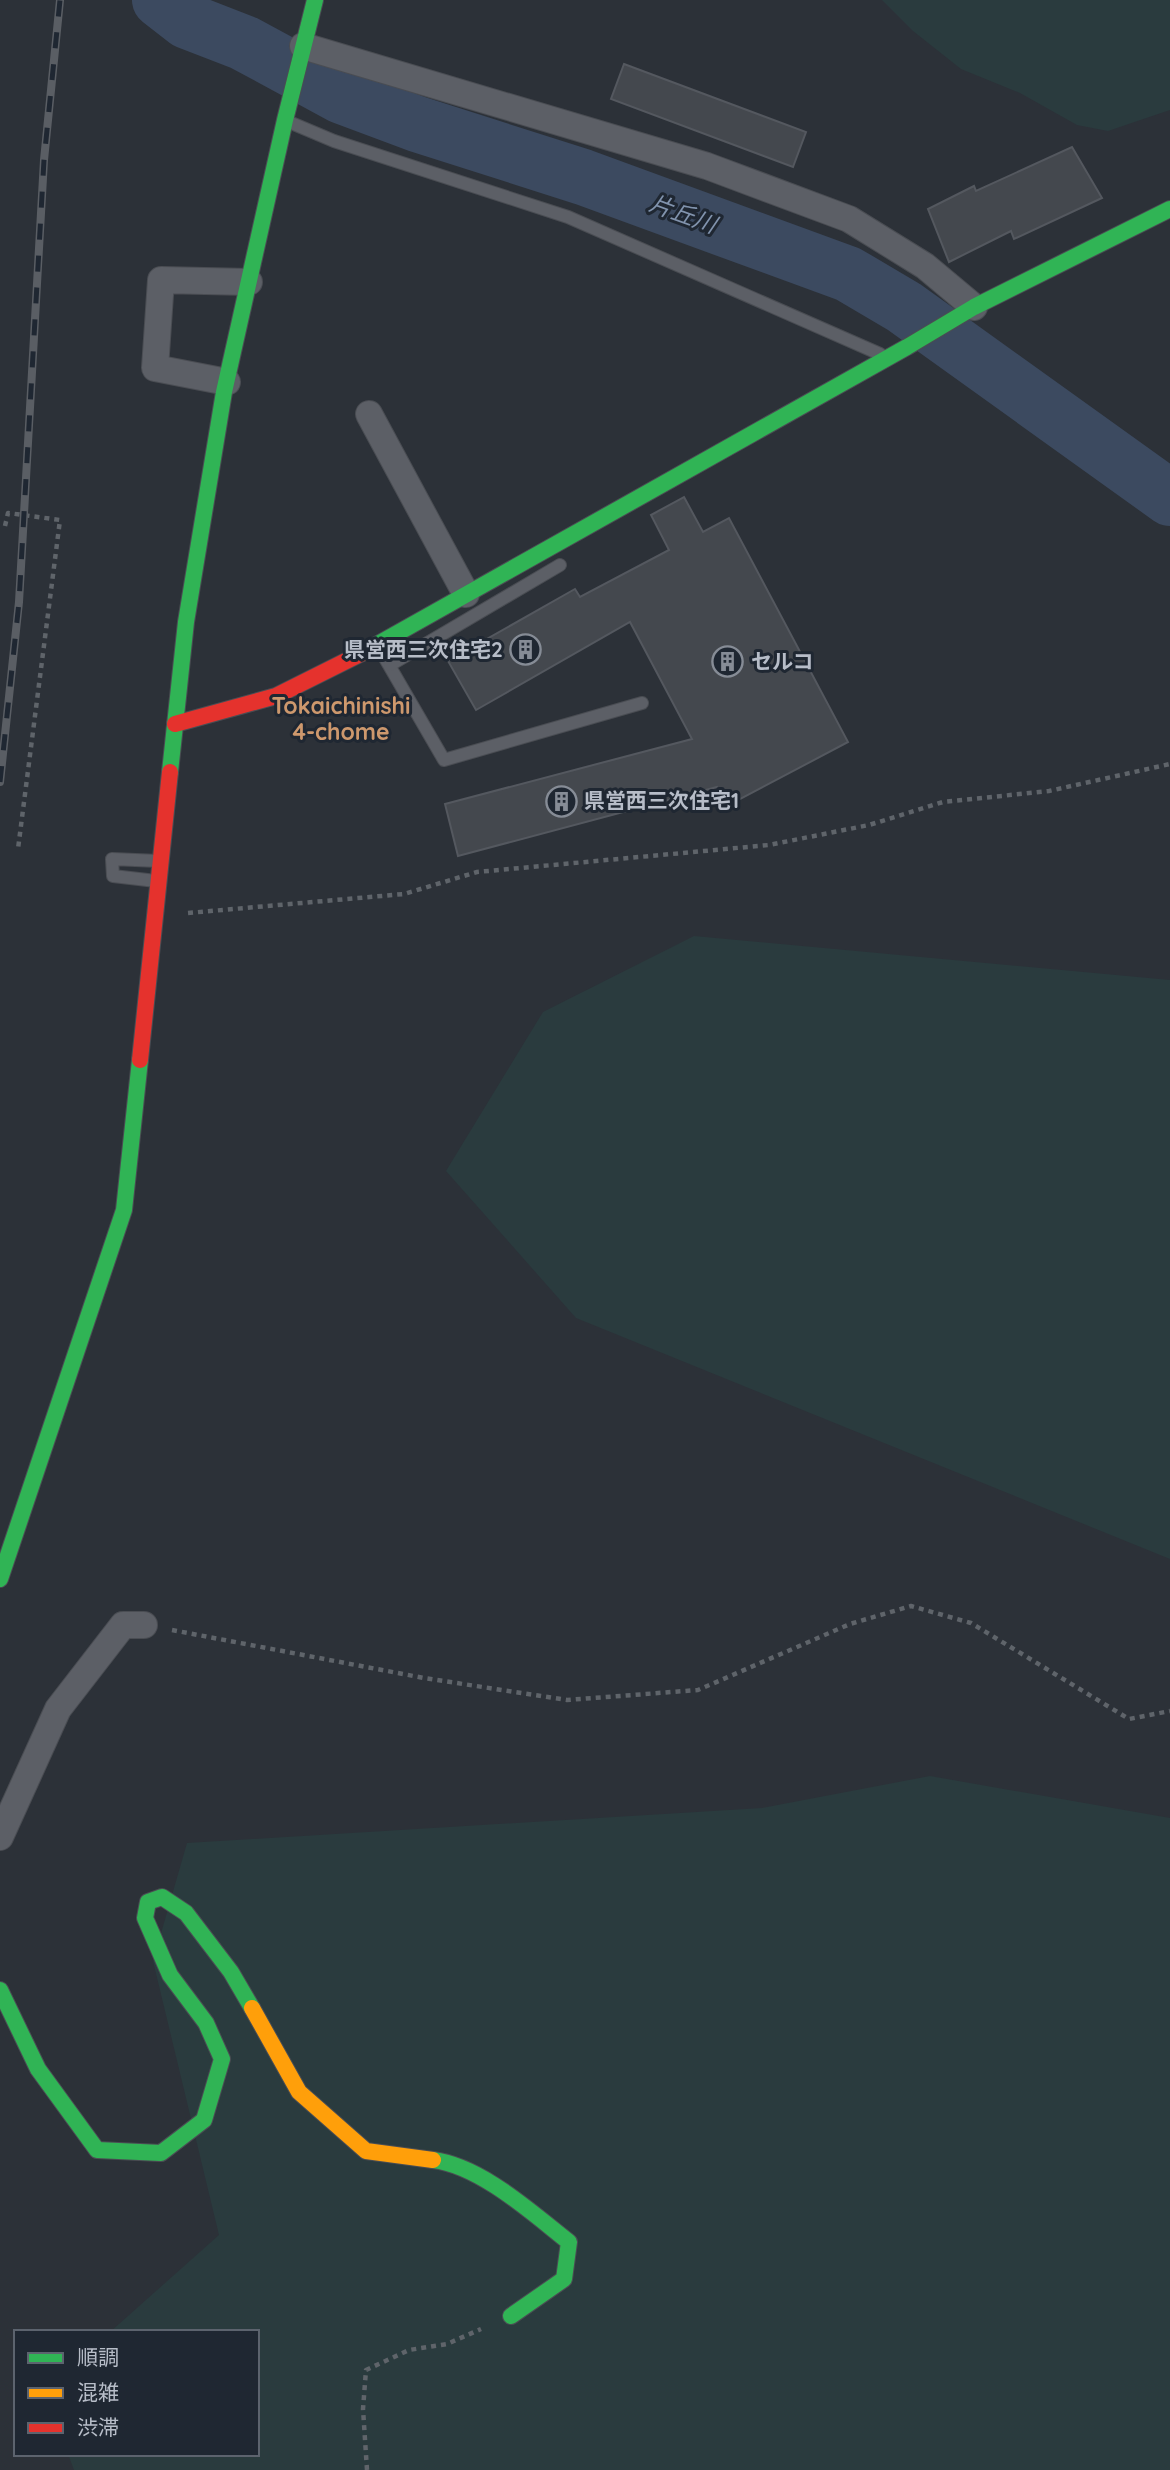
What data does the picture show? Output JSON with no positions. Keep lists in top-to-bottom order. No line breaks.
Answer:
{"districts":["Tokaichinishi 4-chome"],"water":["片丘川"],"places":{"building":["県営西三次住宅2","セルコ","県営西三次住宅1"]},"legend":["順調","混雑","渋滞"]}
